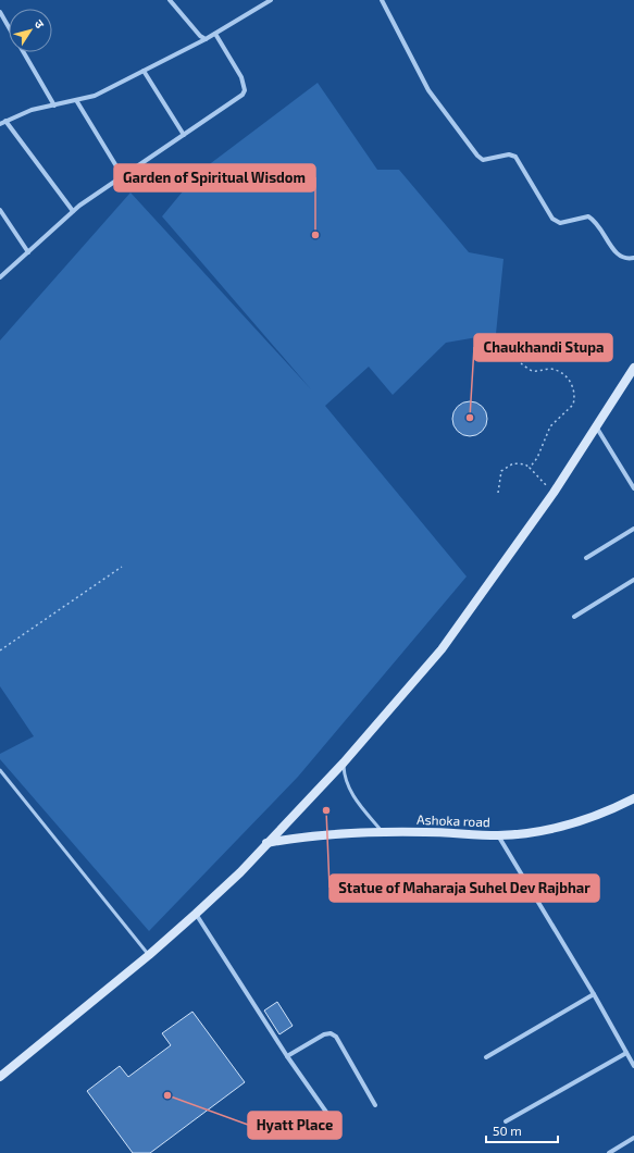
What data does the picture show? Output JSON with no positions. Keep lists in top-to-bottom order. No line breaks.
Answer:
{"streets":{"street":["Ashoka road"]},"places":["Garden of Spiritual Wisdom","Chaukhandi Stupa","Statue of Maharaja Suhel Dev Rajbhar","Hyatt Place"],"scale_bar":"50 m","north":"top right"}
